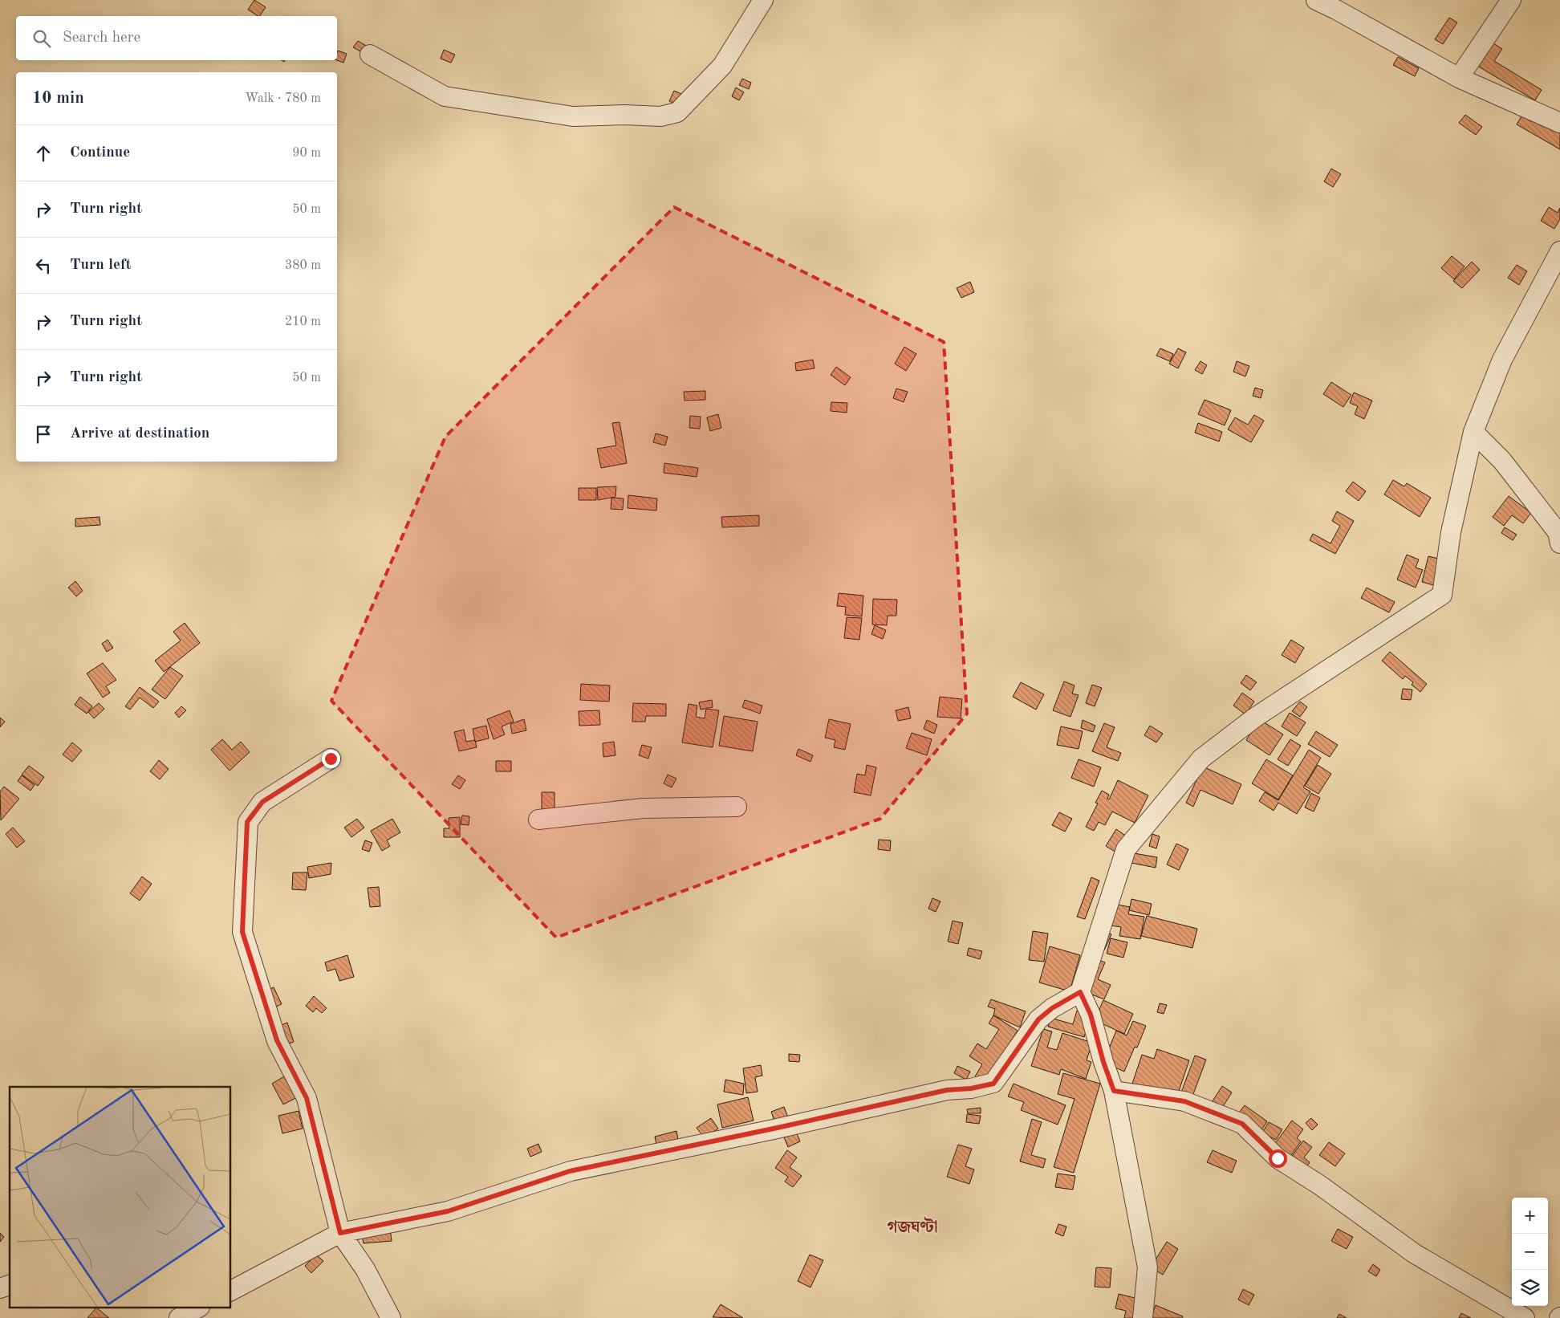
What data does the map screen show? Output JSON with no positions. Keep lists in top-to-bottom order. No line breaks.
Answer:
{"districts":["গজঘণ্টা"],"page":{"search":"Search here","heading":["10 min","Walk · 780 m"],"list":[["Continue","90 m"],["Turn right","50 m"],["Turn left","380 m"],["Turn right","210 m"],["Turn right","50 m"],"Arrive at destination"],"map_buttons":["+","−"]}}
